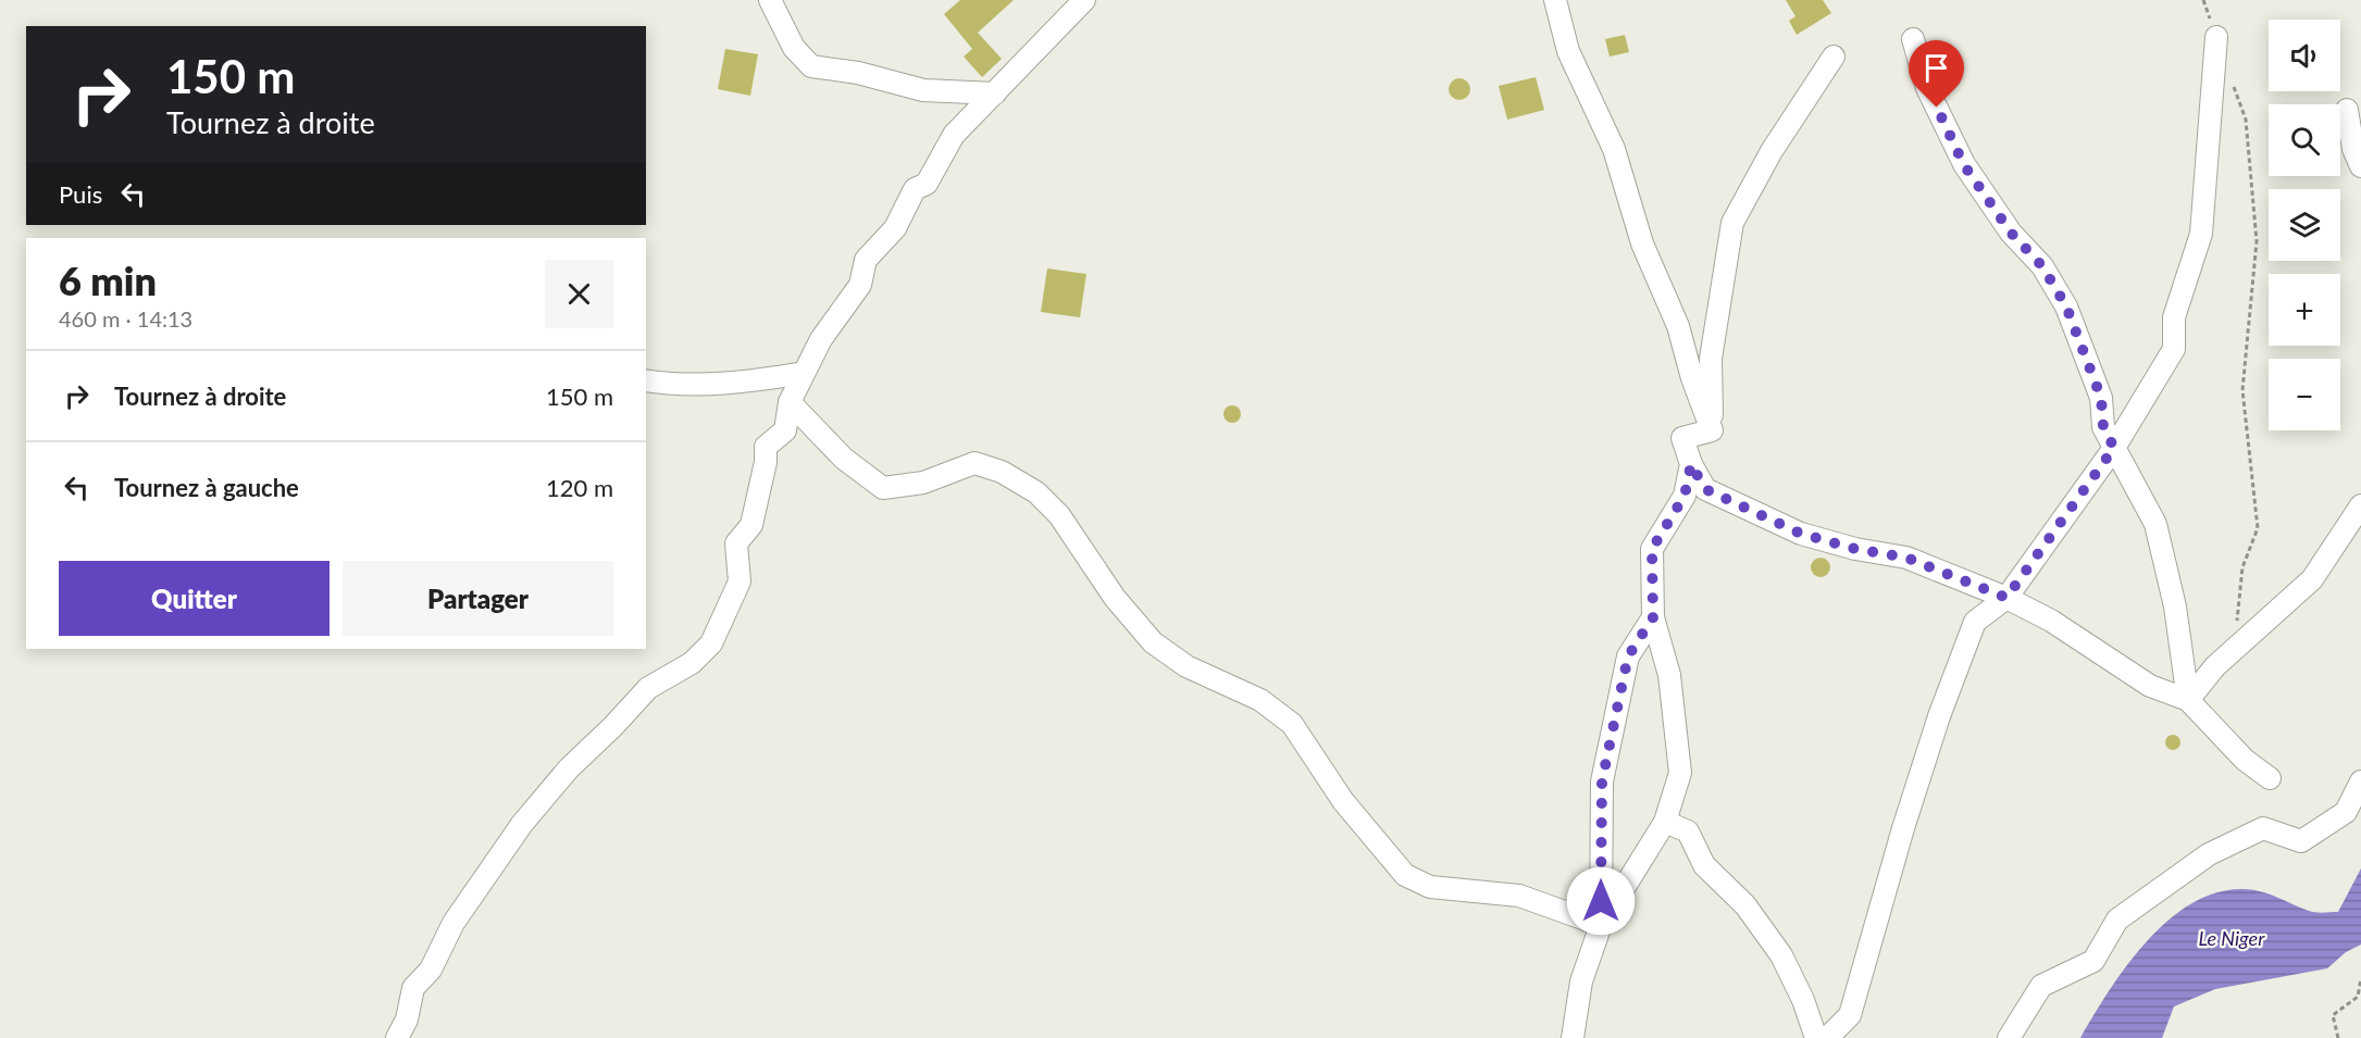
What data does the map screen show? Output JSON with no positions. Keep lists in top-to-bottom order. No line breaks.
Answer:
{"water":["Le Niger"],"page":{"map_buttons":["+","−"],"turn":["150 m","Tournez à droite"],"then":"Puis","heading":["6 min","460 m · 14:13"],"list":[{"name":"Tournez à droite","value":"150 m"},{"name":"Tournez à gauche","value":"120 m"}],"buttons":["Quitter","Partager"]}}
